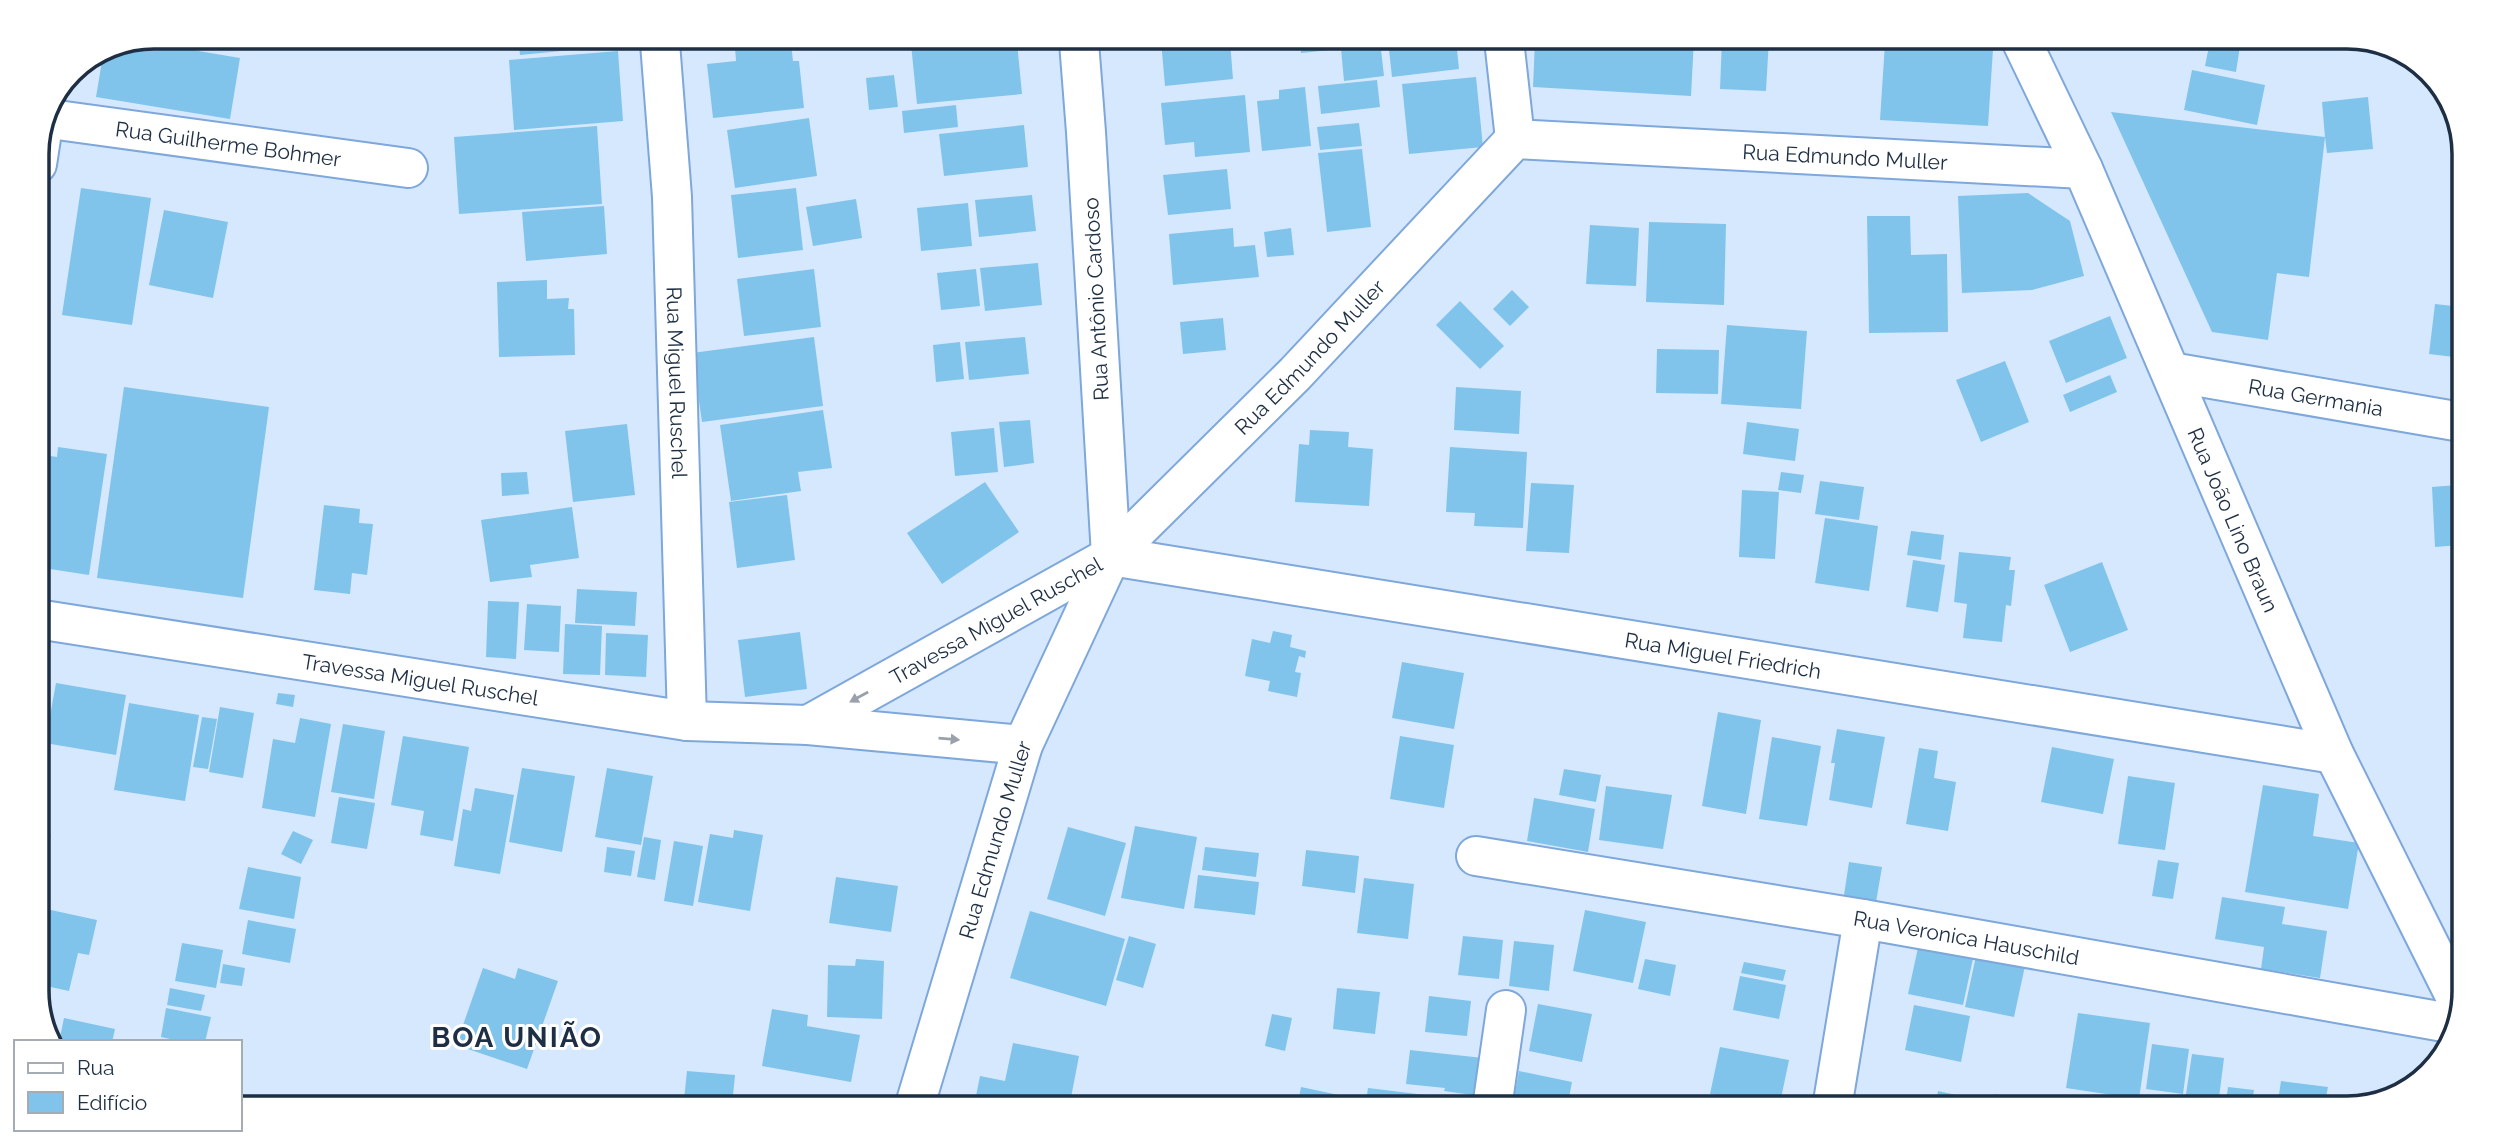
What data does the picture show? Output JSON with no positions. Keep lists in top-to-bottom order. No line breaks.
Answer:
{"streets":{"street":["Rua Guilherme Bohmer","Rua Edmundo Muller","Rua Antônio Cardoso","Rua Miguel Ruschel","Rua Germania","Rua João Lino Braun","Travessa Miguel Ruschel","Rua Miguel Friedrich","Rua Veronica Hauschild"]},"crossings":[["Rua Edmundo Muller","Rua Antônio Cardoso"],["Rua Edmundo Muller","Rua João Lino Braun"],["Rua Edmundo Muller","Travessa Miguel Ruschel"],["Rua Edmundo Muller","Rua Miguel Friedrich"],["Rua Antônio Cardoso","Travessa Miguel Ruschel"],["Rua Antônio Cardoso","Rua Miguel Friedrich"],["Rua Miguel Ruschel","Travessa Miguel Ruschel"],["Rua Germania","Rua João Lino Braun"],["Rua João Lino Braun","Rua Miguel Friedrich"],["Travessa Miguel Ruschel","Rua Miguel Friedrich"]],"districts":["BOA UNIÃO"],"legend":["Rua","Edifício"]}
